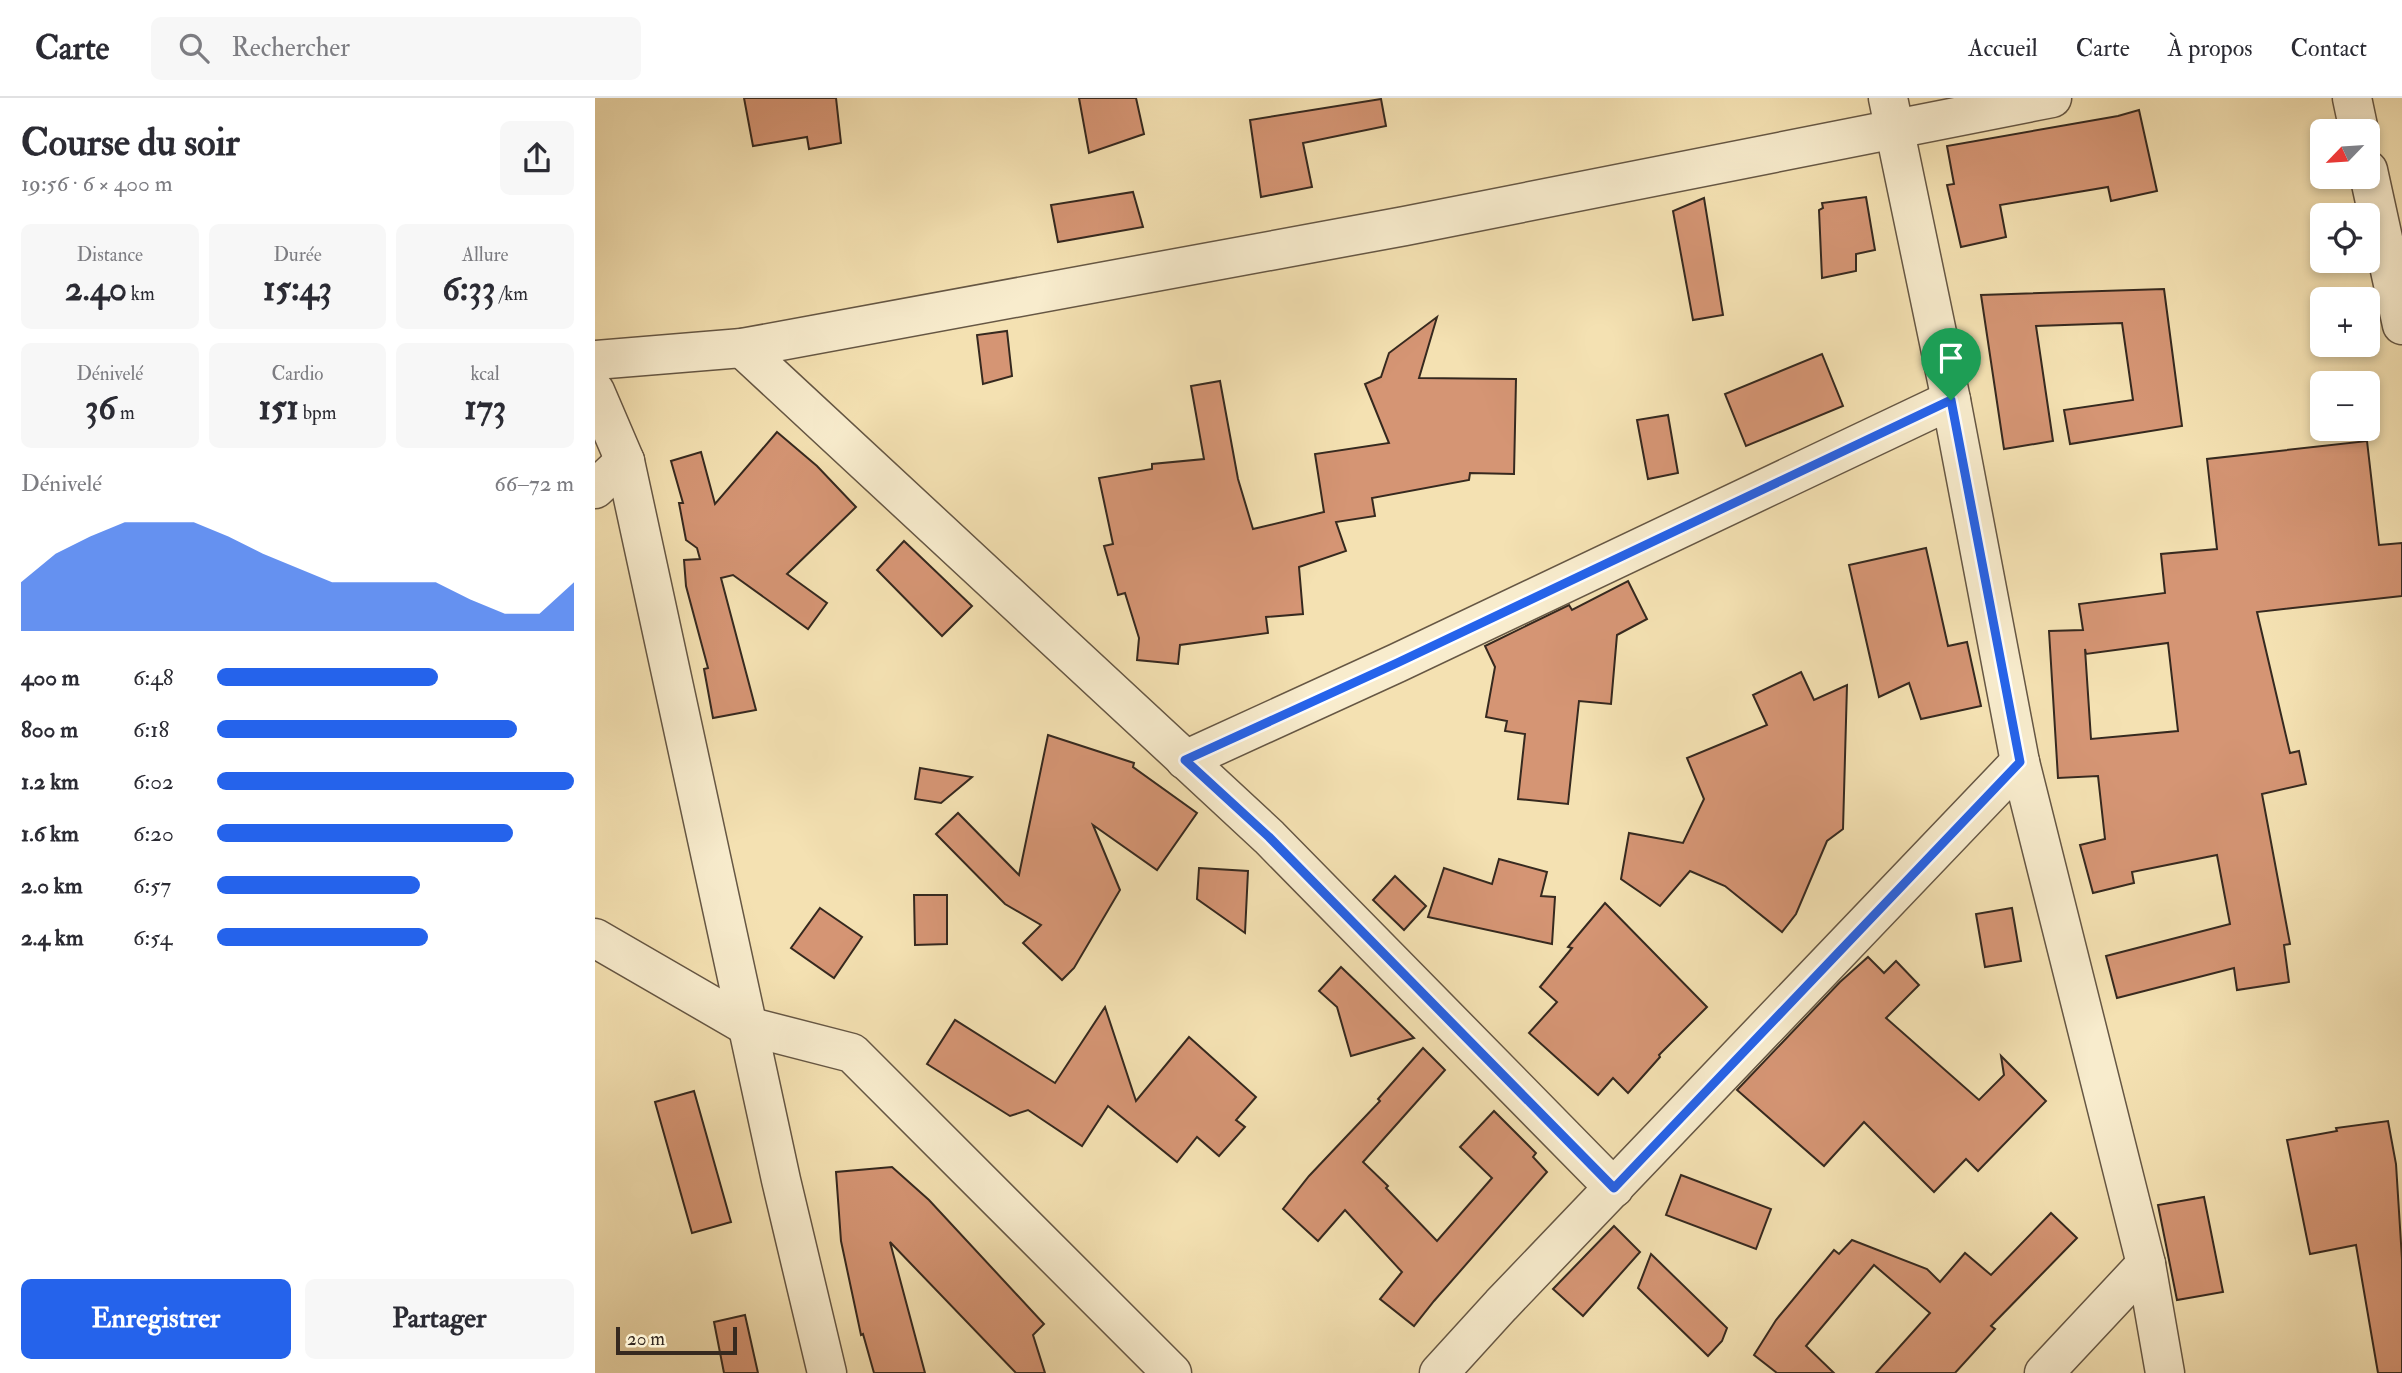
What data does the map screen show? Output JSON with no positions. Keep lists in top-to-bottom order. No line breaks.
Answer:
{"scale_bar":"20 m","north":"bottom left","page":{"header":"Carte","search":"Rechercher","nav":["Accueil","Carte","À propos","Contact"],"heading":["Course du soir","19:56 · 6 × 400 m"],"map_buttons":["+","−"],"stats":[["Distance","2.40 km"],["Durée","15:43"],["Allure","6:33 /km"],["Dénivelé","36 m"],["Cardio","151 bpm"],["kcal","173"]],"chart":["Dénivelé","66–72 m"],"list":[{"name":"400 m","note":"6:48"},{"name":"800 m","note":"6:18"},{"name":"1.2 km","note":"6:02"},{"name":"1.6 km","note":"6:20"},{"name":"2.0 km","note":"6:57"},{"name":"2.4 km","note":"6:54"}],"buttons":["Enregistrer","Partager"],"scale":"20 m"}}
